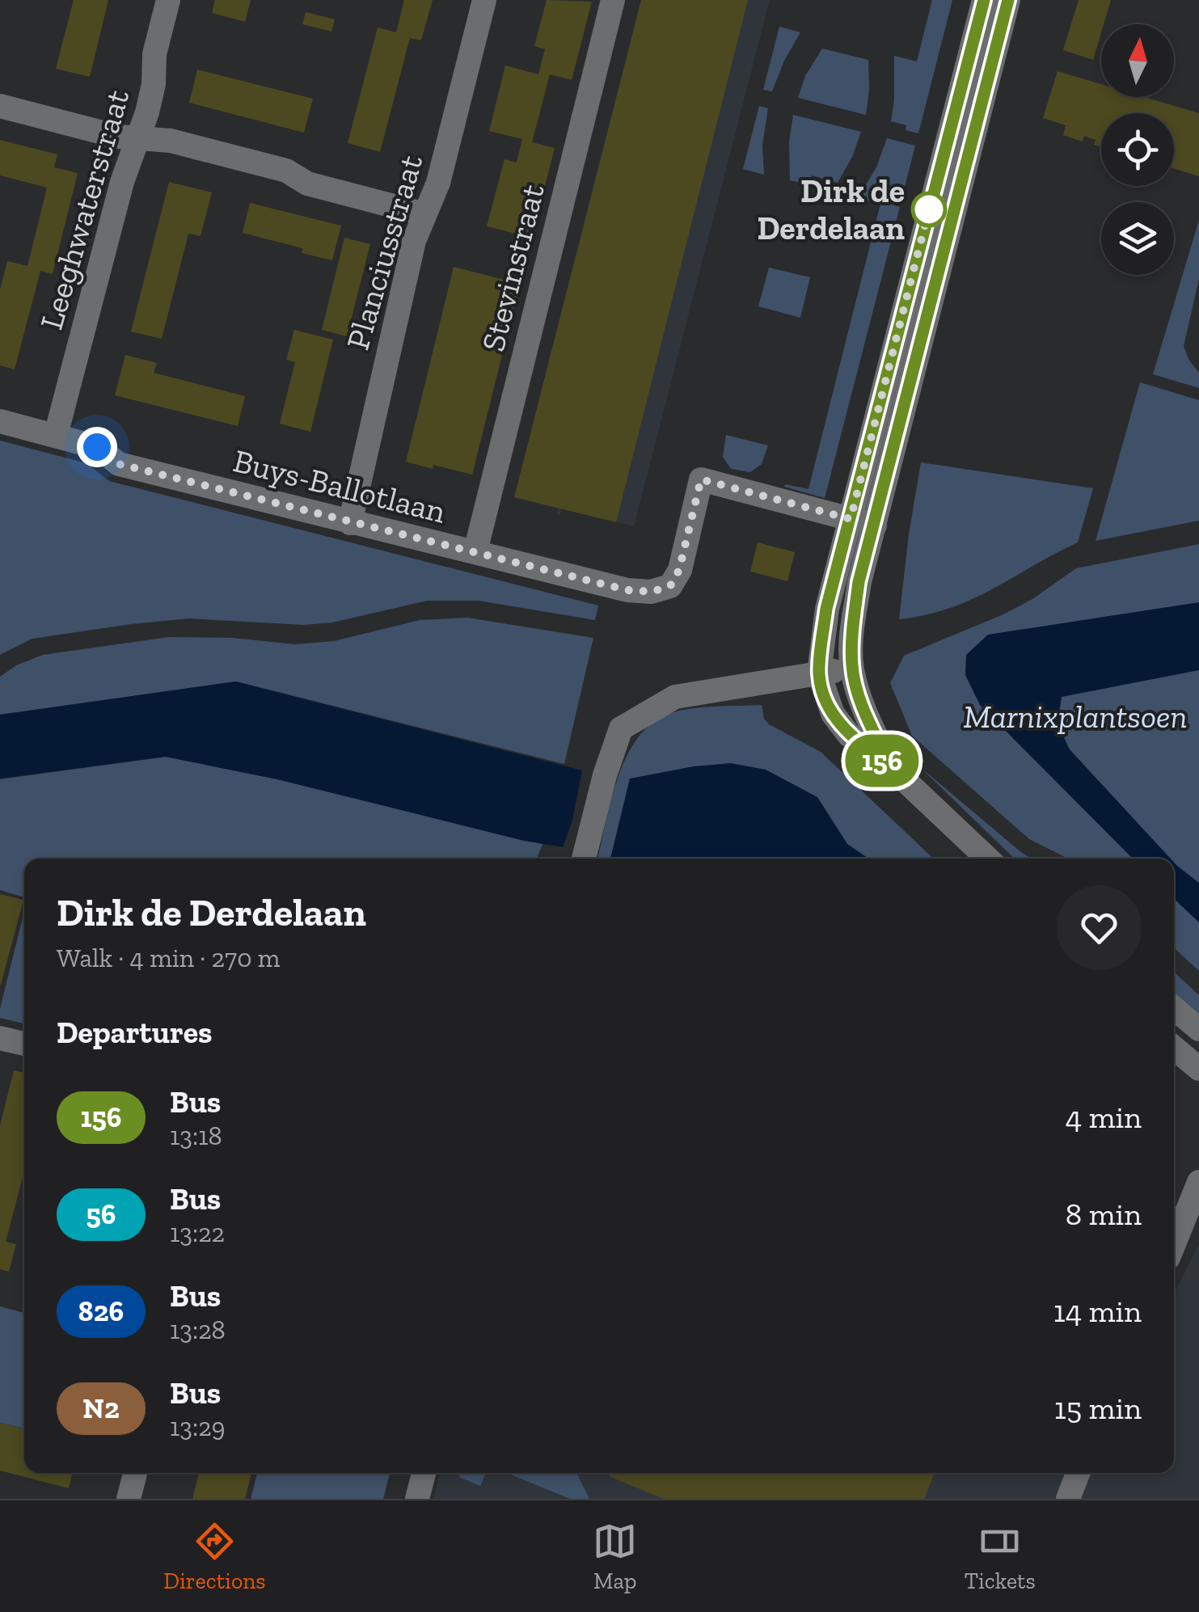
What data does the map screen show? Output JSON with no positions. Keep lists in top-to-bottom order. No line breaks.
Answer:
{"streets":{"street":["Leeghwaterstraat","Planciusstraat","Stevinstraat","Buys-Ballotlaan"]},"crossings":[["Leeghwaterstraat","Buys-Ballotlaan"],["Planciusstraat","Buys-Ballotlaan"],["Stevinstraat","Buys-Ballotlaan"]],"parks":["Marnixplantsoen"],"places":["Dirk de Derdelaan"],"lines":["bus line 156"],"north":"top","page":{"on_map":"156","heading":[["Dirk de Derdelaan","Walk · 4 min · 270 m"],"Departures"],"list":[{"mark":"156","name":"Bus","note":"13:18","value":"4 min"},{"mark":"56","name":"Bus","note":"13:22","value":"8 min"},{"mark":"826","name":"Bus","note":"13:28","value":"14 min"},{"mark":"N2","name":"Bus","note":"13:29","value":"15 min"}],"tabs":["Directions","Map","Tickets"]}}
